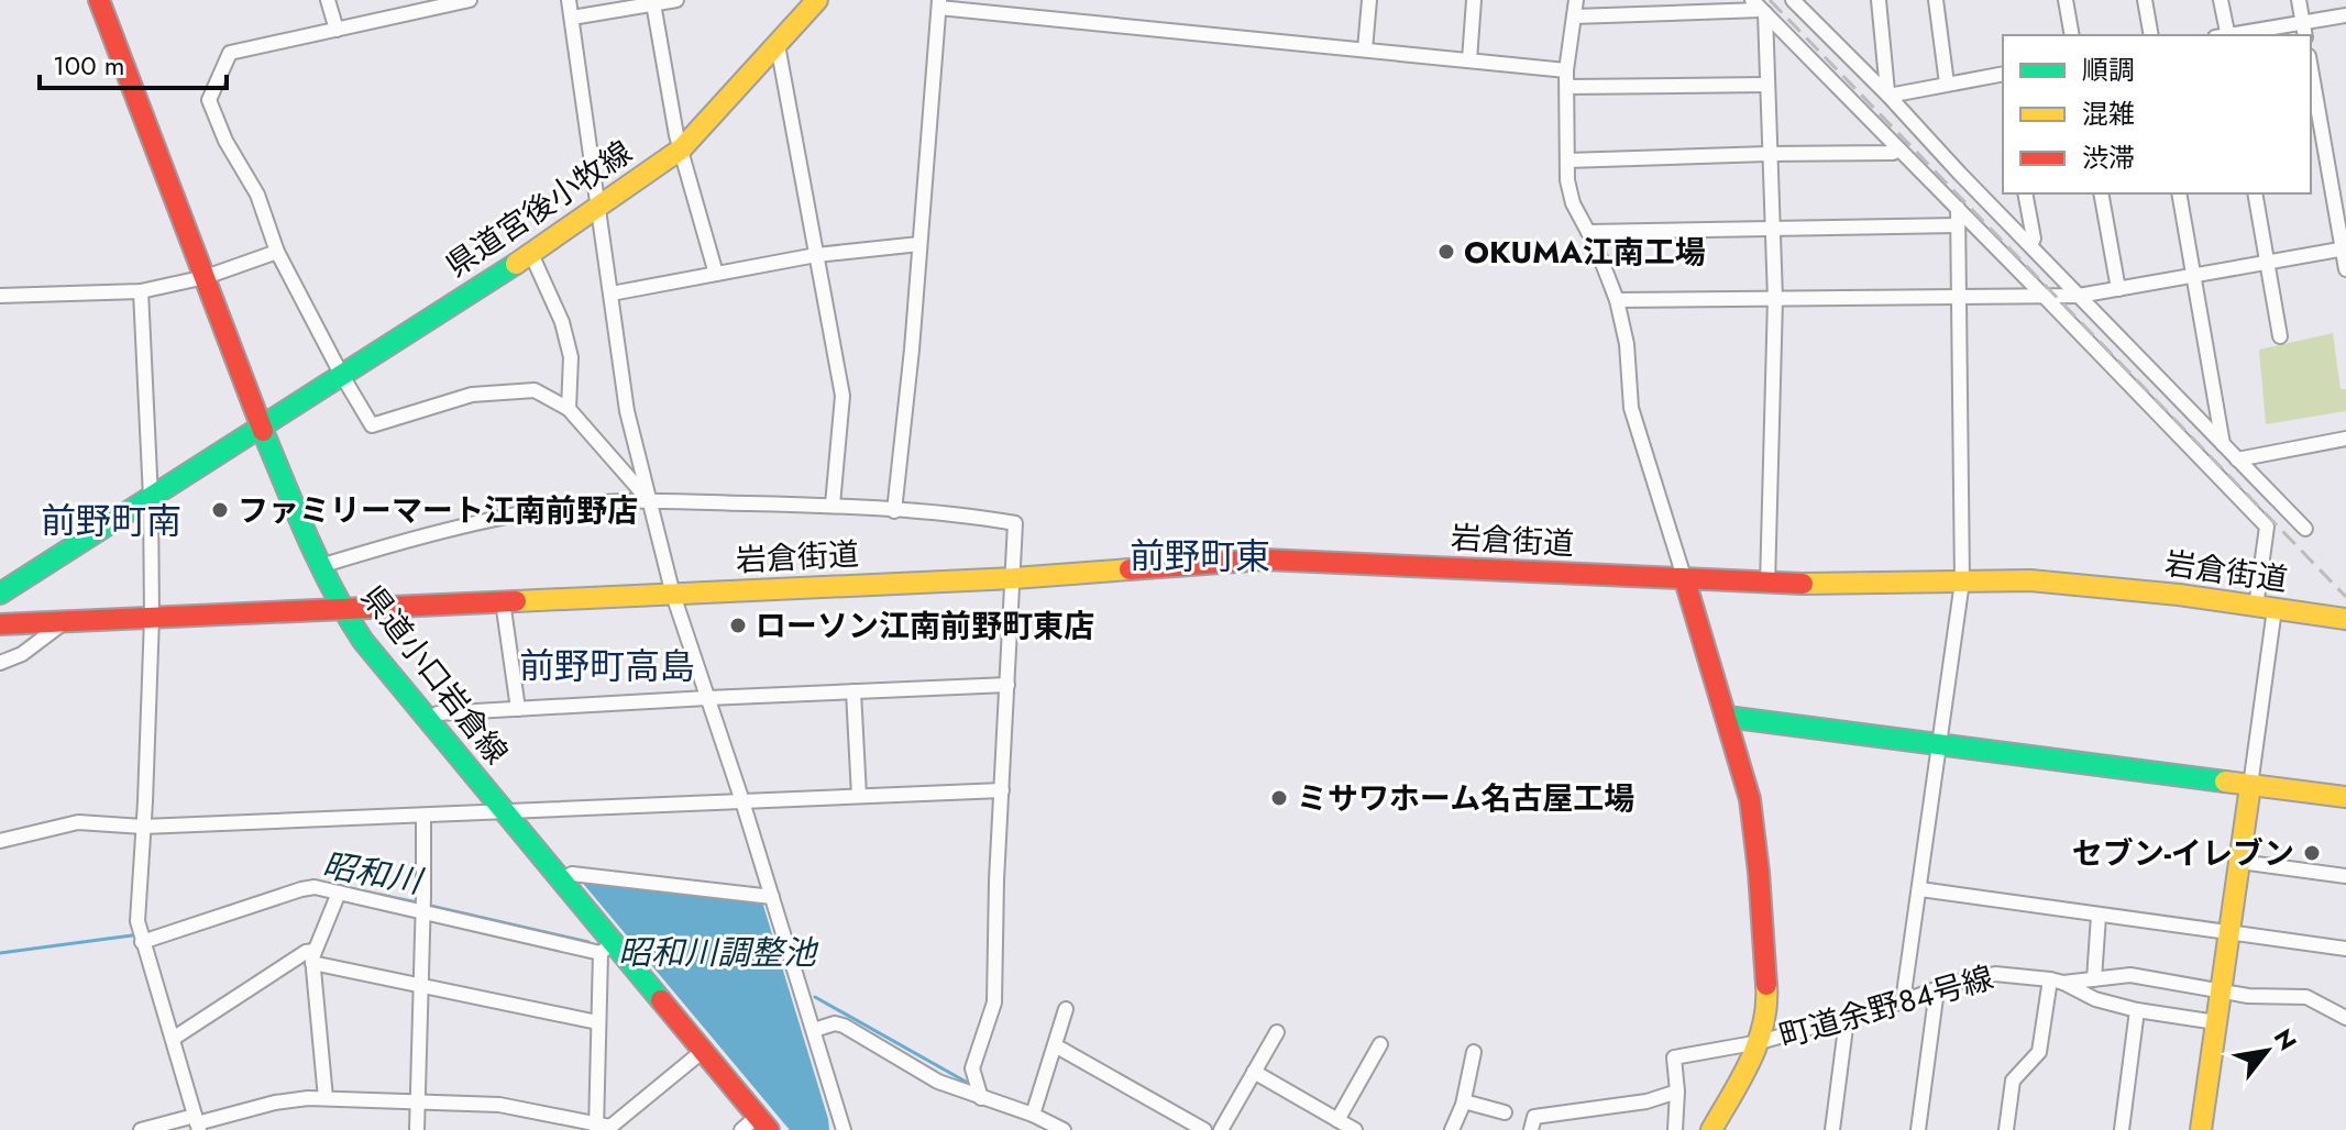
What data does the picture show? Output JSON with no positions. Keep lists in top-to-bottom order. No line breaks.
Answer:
{"streets":{"street":["県道宮後小牧線","岩倉街道","県道小口岩倉線","町道余野８４号線"]},"crossings":[["県道宮後小牧線","県道小口岩倉線"],["岩倉街道","県道小口岩倉線"]],"districts":["前野町南","前野町東","前野町高島"],"water":["昭和川","昭和川調整池"],"places":["OKUMA江南工場","ファミリーマート江南前野店","ローソン江南前野町東店","ミサワホーム名古屋工場","セブン-イレブン"],"legend":["順調","混雑","渋滞"],"scale_bar":"100 m","north":"top right"}
